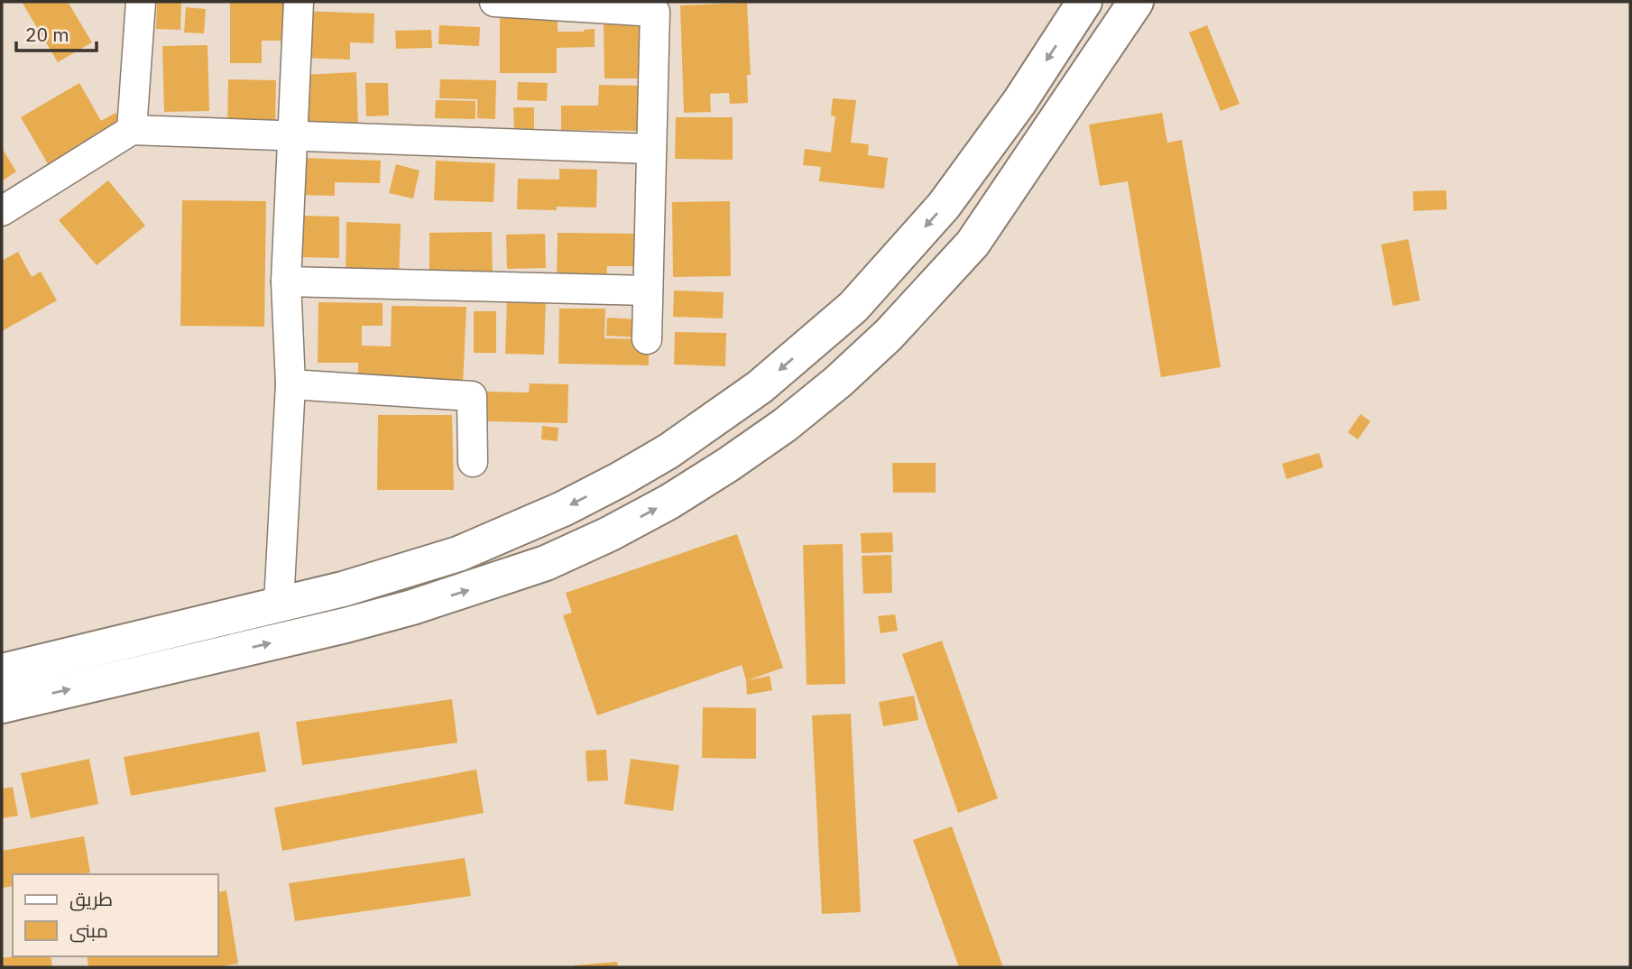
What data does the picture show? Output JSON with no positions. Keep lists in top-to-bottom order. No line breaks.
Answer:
{"legend":["طريق","مبنى"],"scale_bar":"20 m"}
